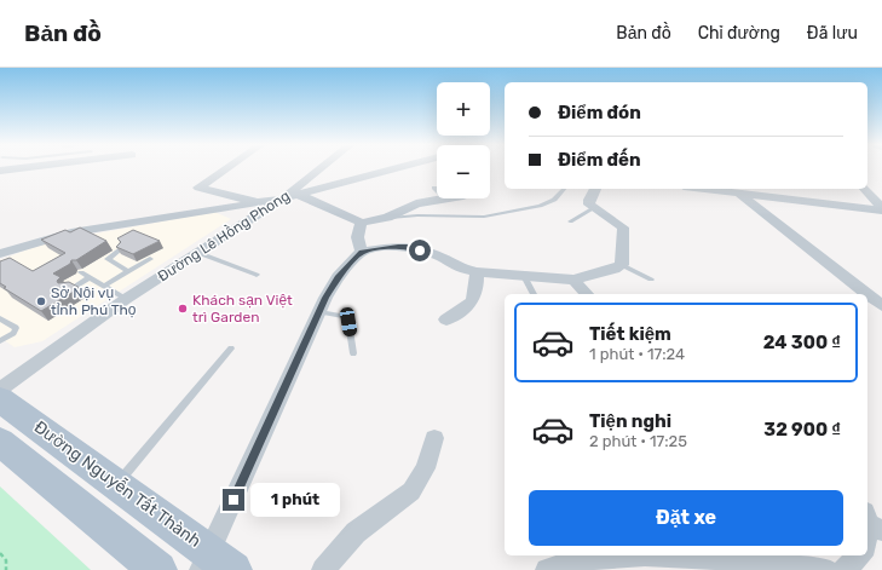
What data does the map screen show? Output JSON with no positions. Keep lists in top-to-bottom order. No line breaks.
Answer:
{"streets":{"main road":["Đường Nguyễn Tất Thành"],"street":["Đường Lê Hồng Phong"]},"places":["Sở Nội vụ tỉnh Phú Thọ","Khách sạn Việt trì Garden"],"page":{"header":"Bản đồ","nav":["Bản đồ","Chỉ đường","Đã lưu"],"map_buttons":["+","−"],"banner":["Điểm đón","Điểm đến"],"list":[{"name":"Tiết kiệm","note":"1 phút · 17:24","value":"24 300 ₫"},{"name":"Tiện nghi","note":"2 phút · 17:25","value":"32 900 ₫"}],"buttons":"Đặt xe","bubble":"1 phút"}}
